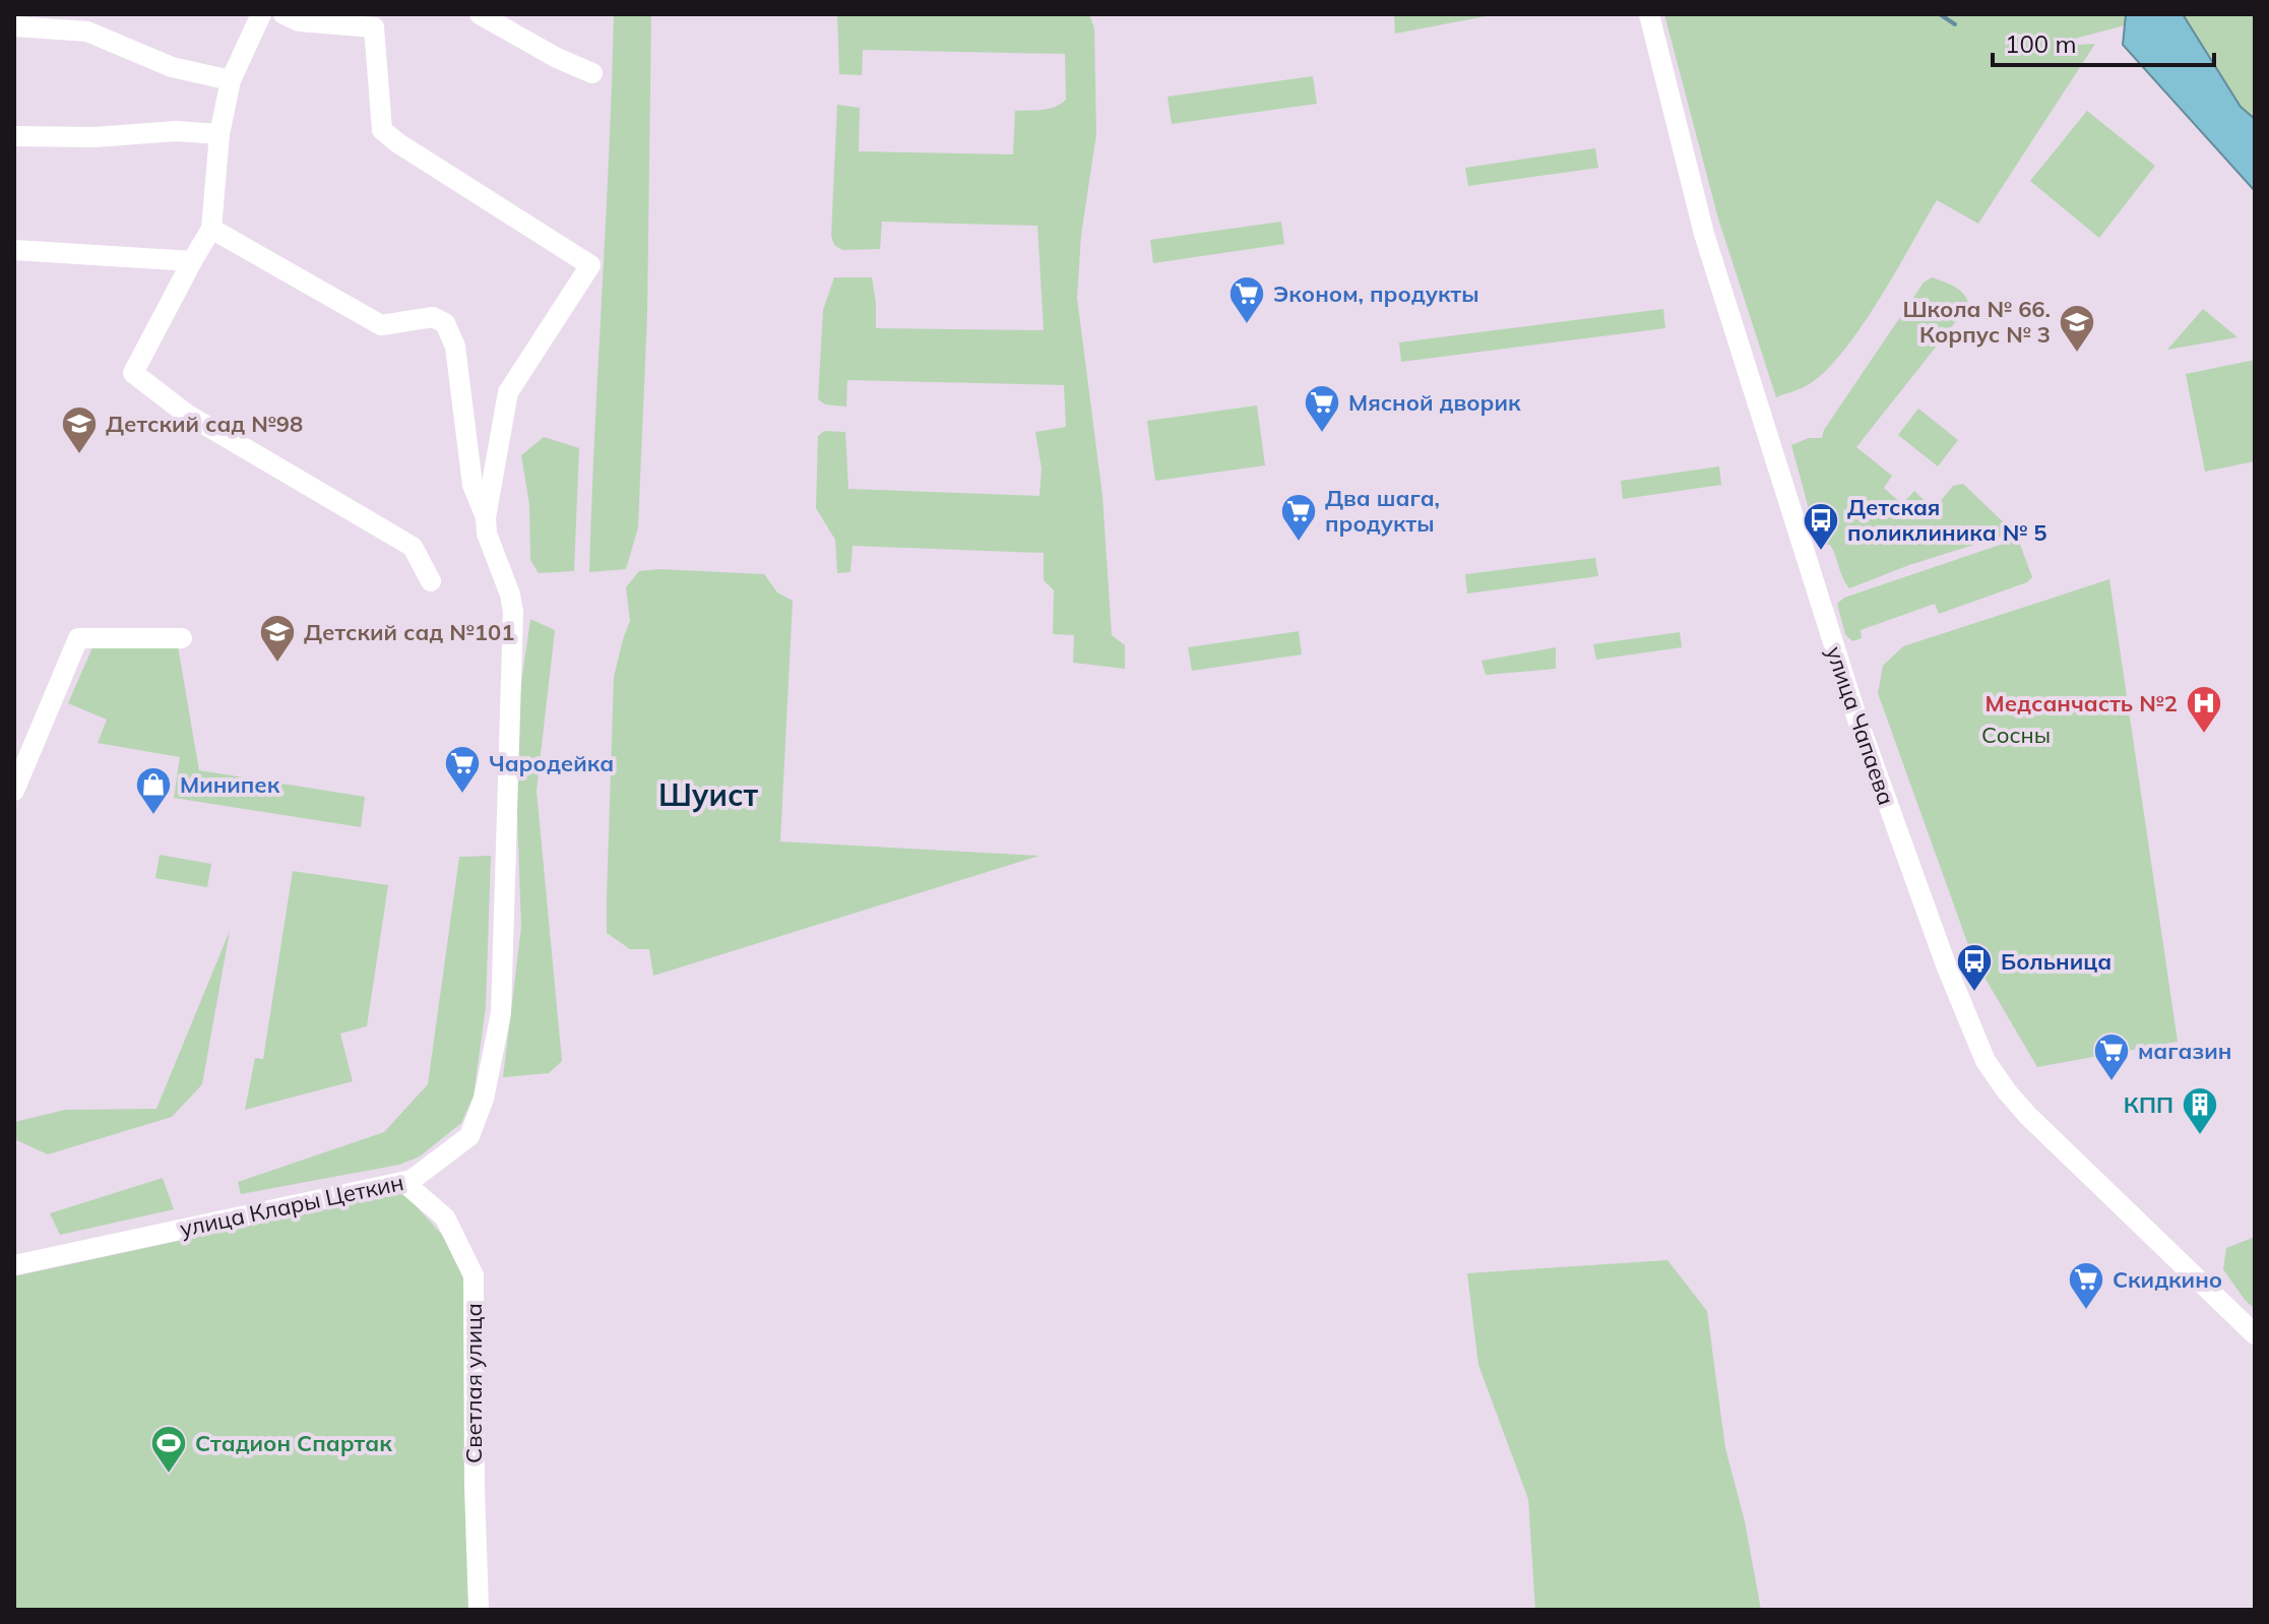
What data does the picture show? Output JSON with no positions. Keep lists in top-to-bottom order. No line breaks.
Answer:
{"streets":{"street":["улица Чапаева","улица Клары Цеткин","Светлая улица"]},"crossings":[["улица Клары Цеткин","Светлая улица"]],"districts":["Шуист"],"parks":["Сосны"],"places":{"supermarket":["Эконом, продукты","Мясной дворик","Два шага, продукты","Чародейка","магазин","Скидкино"],"school or university":["Школа № 66. Корпус № 3","Детский сад №98","Детский сад №101"],"bus stop":["Детская поликлиника № 5","Больница"],"hospital":["Медсанчасть №2"],"shop":["Минипек"],"building":["КПП"],"sports":["Стадион Спартак"]},"scale_bar":"100 m"}
